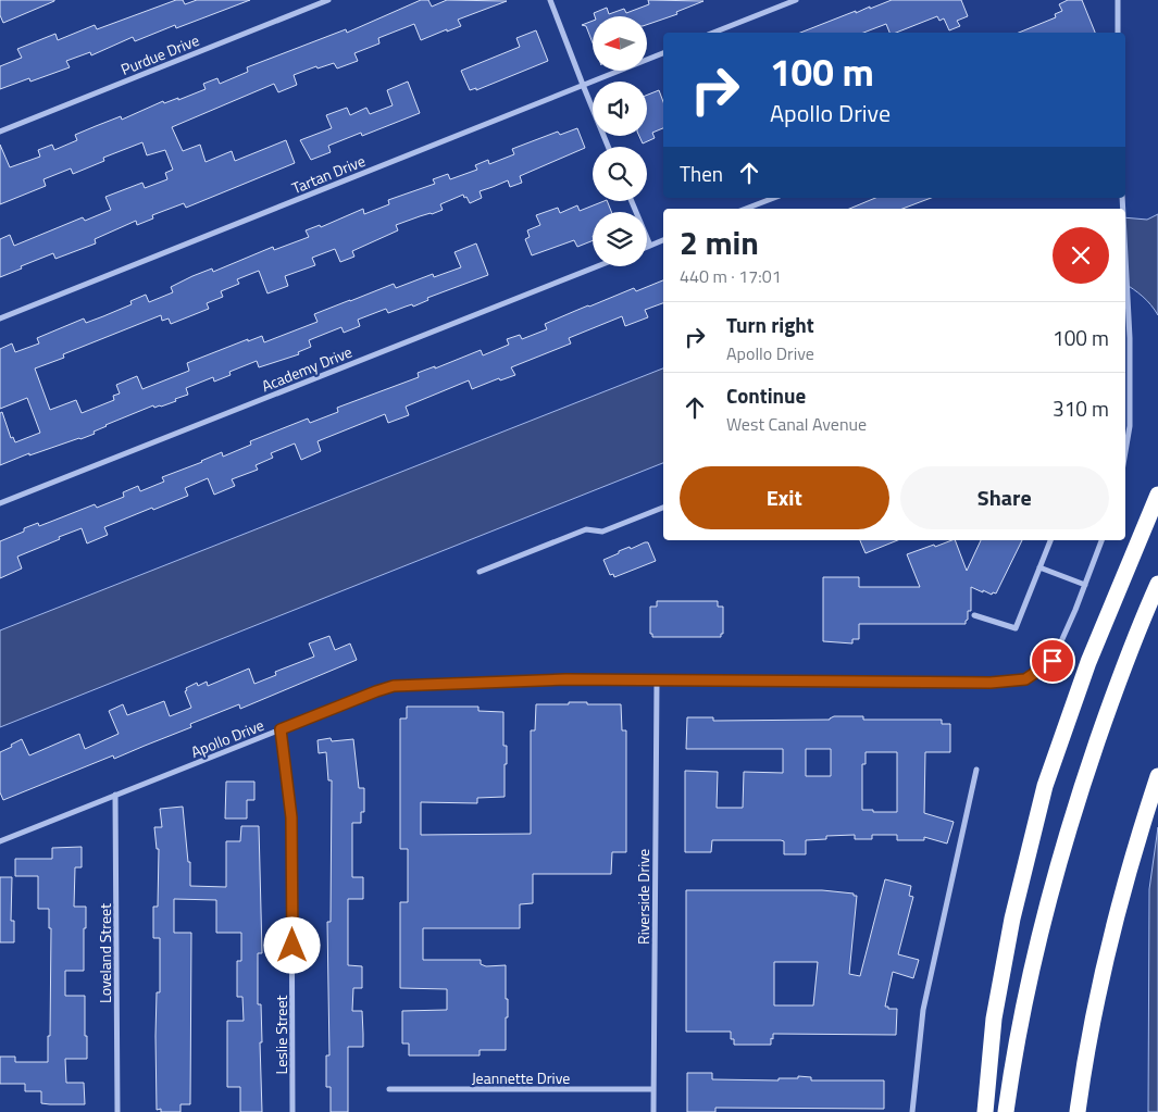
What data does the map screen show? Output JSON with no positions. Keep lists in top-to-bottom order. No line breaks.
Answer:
{"streets":{"street":["Purdue Drive","Tartan Drive","Academy Drive","Apollo Drive","Riverside Drive","Loveland Street","Leslie Street","Jeannette Drive"]},"crossings":[["Apollo Drive","Riverside Drive"],["Apollo Drive","Loveland Street"],["Apollo Drive","Leslie Street"],["Riverside Drive","Jeannette Drive"]],"north":"left","page":{"turn":["100 m","Apollo Drive"],"then":"Then","heading":["2 min","440 m · 17:01"],"list":[{"name":"Turn right","note":"Apollo Drive","value":"100 m"},{"name":"Continue","note":"West Canal Avenue","value":"310 m"}],"buttons":["Exit","Share"]}}
